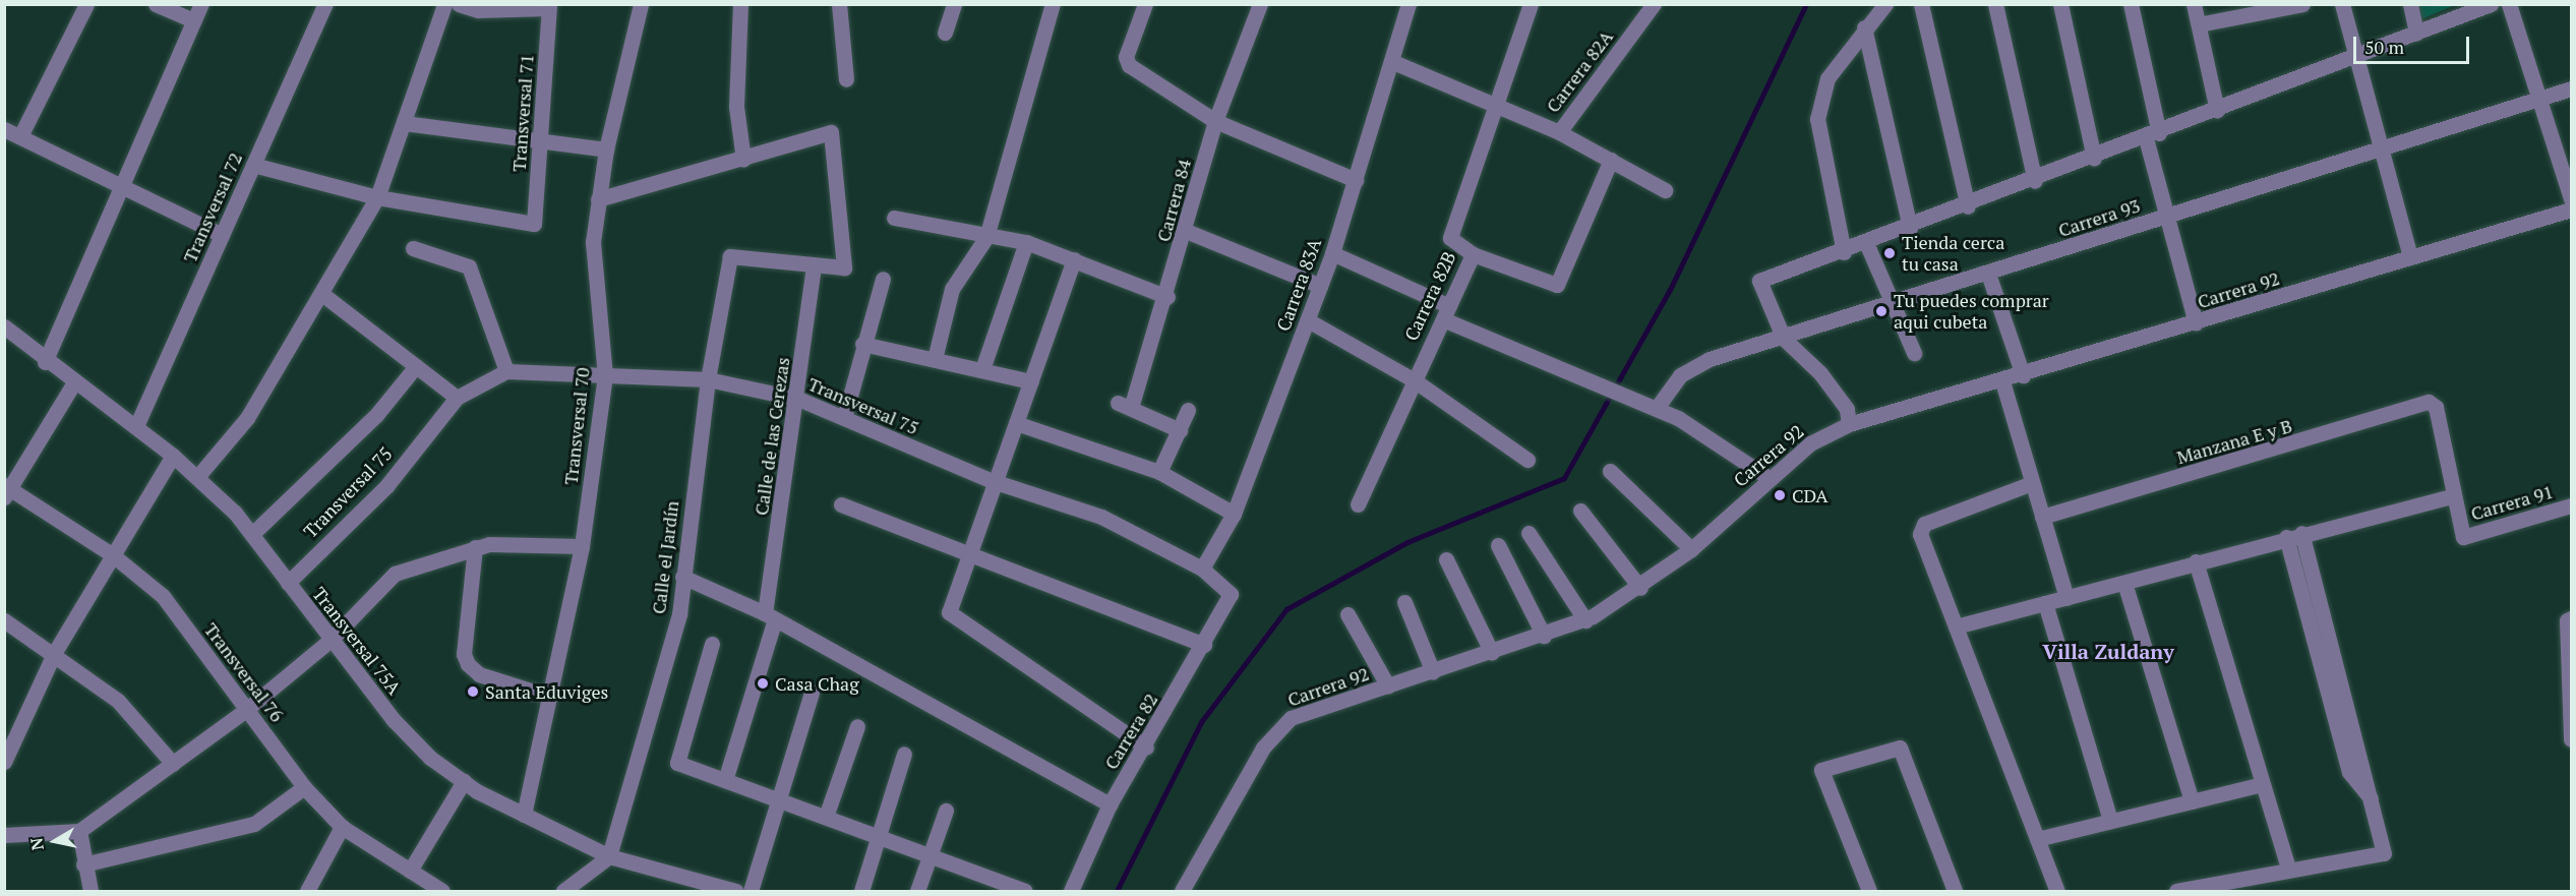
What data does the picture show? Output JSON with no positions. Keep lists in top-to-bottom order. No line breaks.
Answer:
{"streets":{"street":["Carrera 82A","Transversal 71","Carrera 84","Transversal 72","Carrera 93","Carrera 83A","Carrera 92","Carrera 82B","Transversal 75","Transversal 70","Calle de las Cerezas","Manzana E y B","Carrera 91","Calle el Jardín","Transversal 75A","Transversal 76","Carrera 82"]},"crossings":[["Transversal 72","Transversal 75A"],["Carrera 83A","Transversal 75"],["Transversal 75","Transversal 70"],["Transversal 75","Calle de las Cerezas"],["Transversal 75","Calle el Jardín"],["Transversal 75","Transversal 75A"],["Transversal 75","Carrera 82"],["Transversal 70","Transversal 75A"],["Calle de las Cerezas","Calle el Jardín"],["Manzana E y B","Carrera 91"],["Calle el Jardín","Transversal 75A"]],"districts":["Villa Zuldany"],"places":["Tienda cerca tu casa","Tu puedes comprar aqui cubeta","CDA","Casa Chag","Santa Eduviges"],"scale_bar":"50 m","north":"left"}
